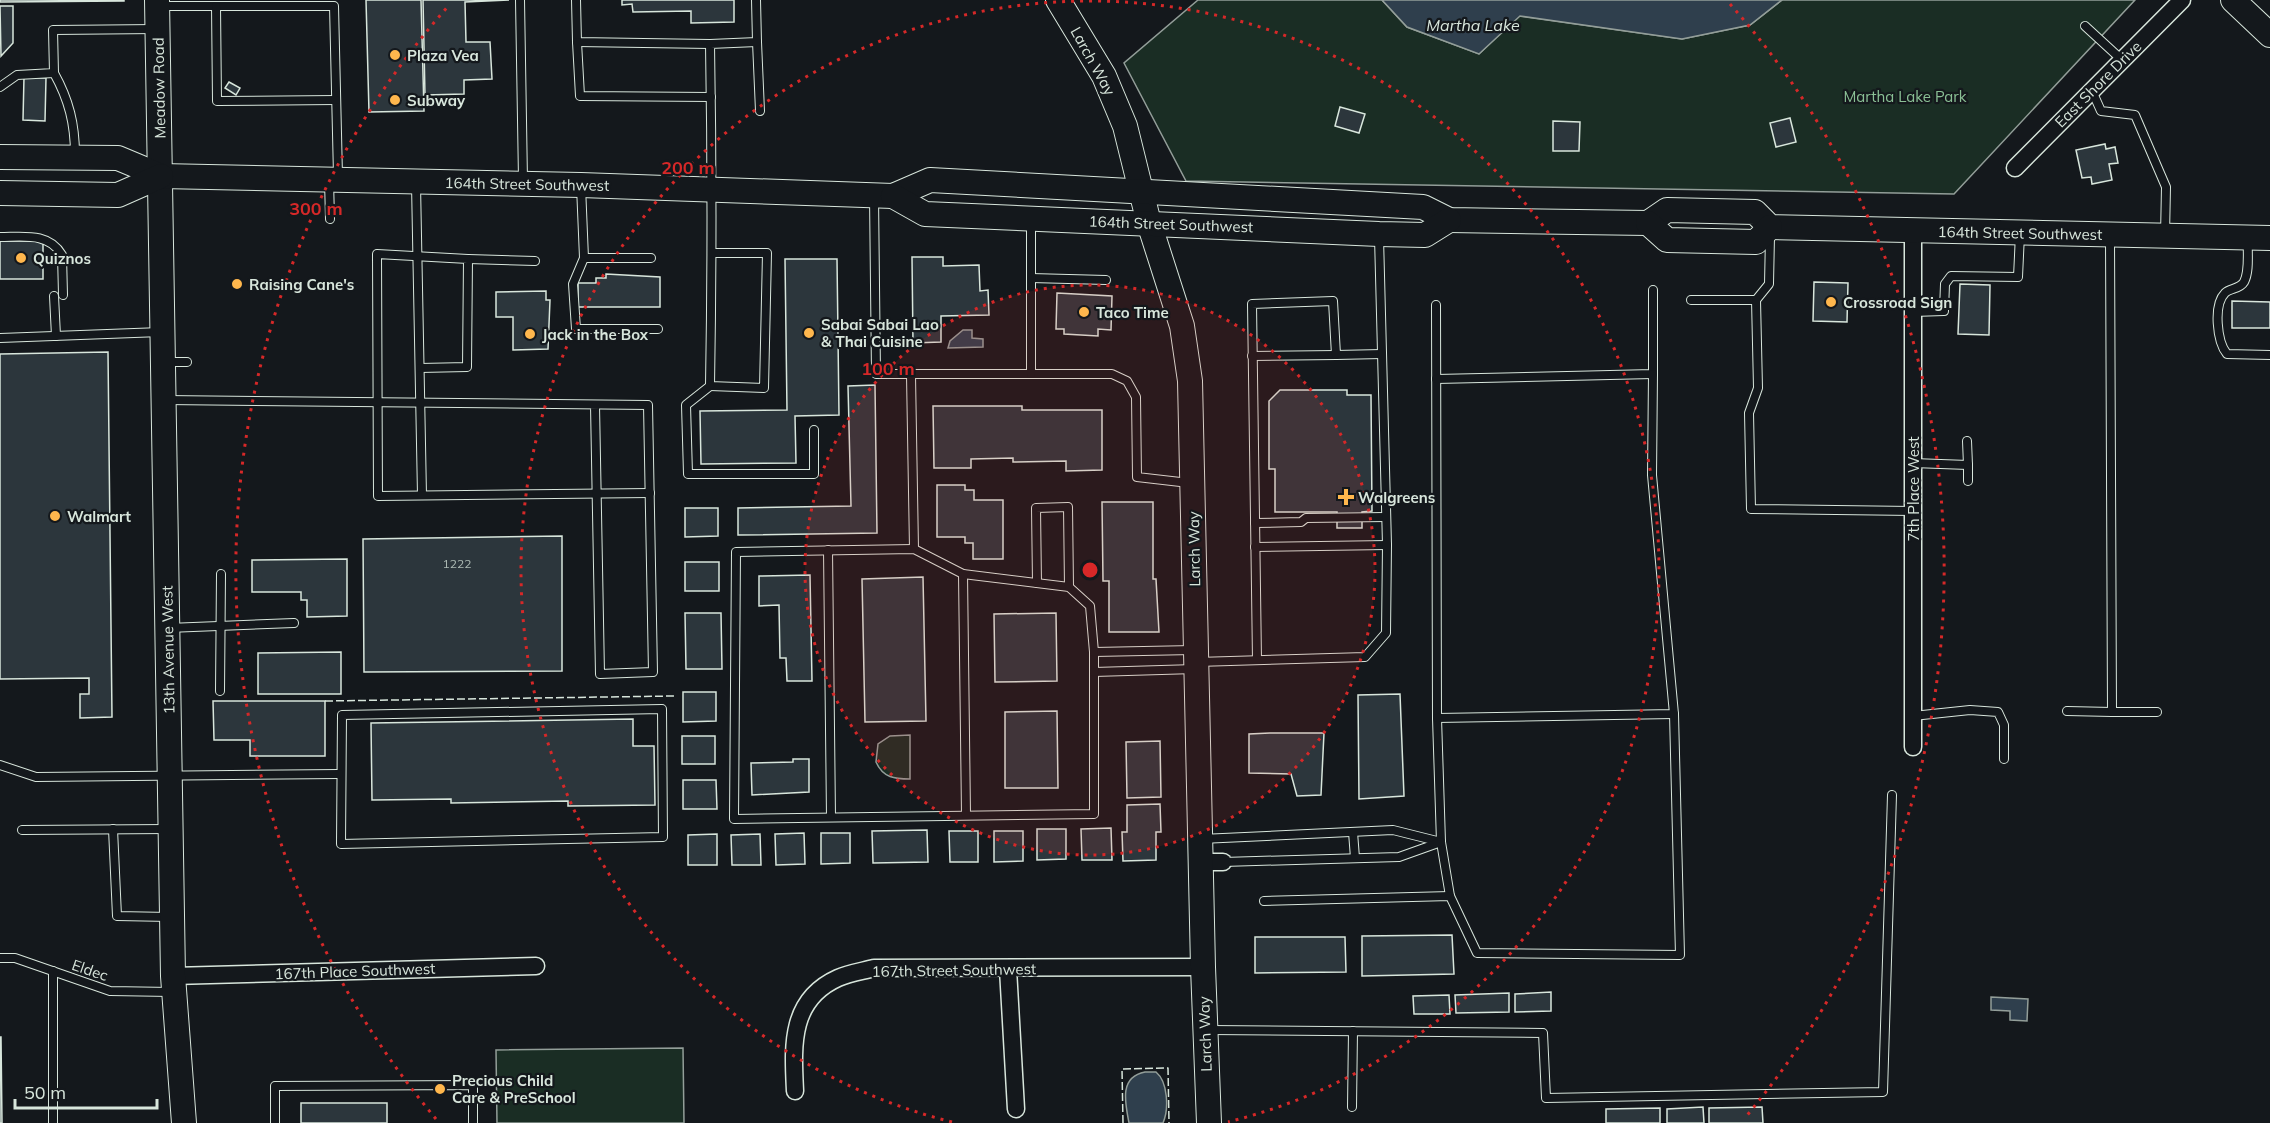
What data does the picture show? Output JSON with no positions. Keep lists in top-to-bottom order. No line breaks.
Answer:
{"streets":{"main road":["Larch Way","Meadow Road","164th Street Southwest","13th Avenue West"],"street":["East Shore Drive","7th Place West","167th Street Southwest","167th Place Southwest"],"lane":["Eldec"]},"crossings":[["Larch Way","164th Street Southwest"],["Larch Way","167th Street Southwest"],["Meadow Road","164th Street Southwest"],["Meadow Road","13th Avenue West"],["164th Street Southwest","7th Place West"],["164th Street Southwest","13th Avenue West"],["13th Avenue West","Eldec"],["13th Avenue West","167th Place Southwest"],["Eldec","167th Place Southwest"]],"water":["Martha Lake"],"parks":["Martha Lake Park"],"places":{"other":["Plaza Vea","Subway","Quiznos","Raising Cane's","Crossroad Sign","Taco Time","Sabai Sabai Lao & Thai Cuisine","Jack in the Box","Walmart","Precious Child Care & PreSchool"],"health":["Walgreens"]},"house_numbers":["1222"],"scale_bar":"50 m","rings":["200 m","300 m","100 m"]}
